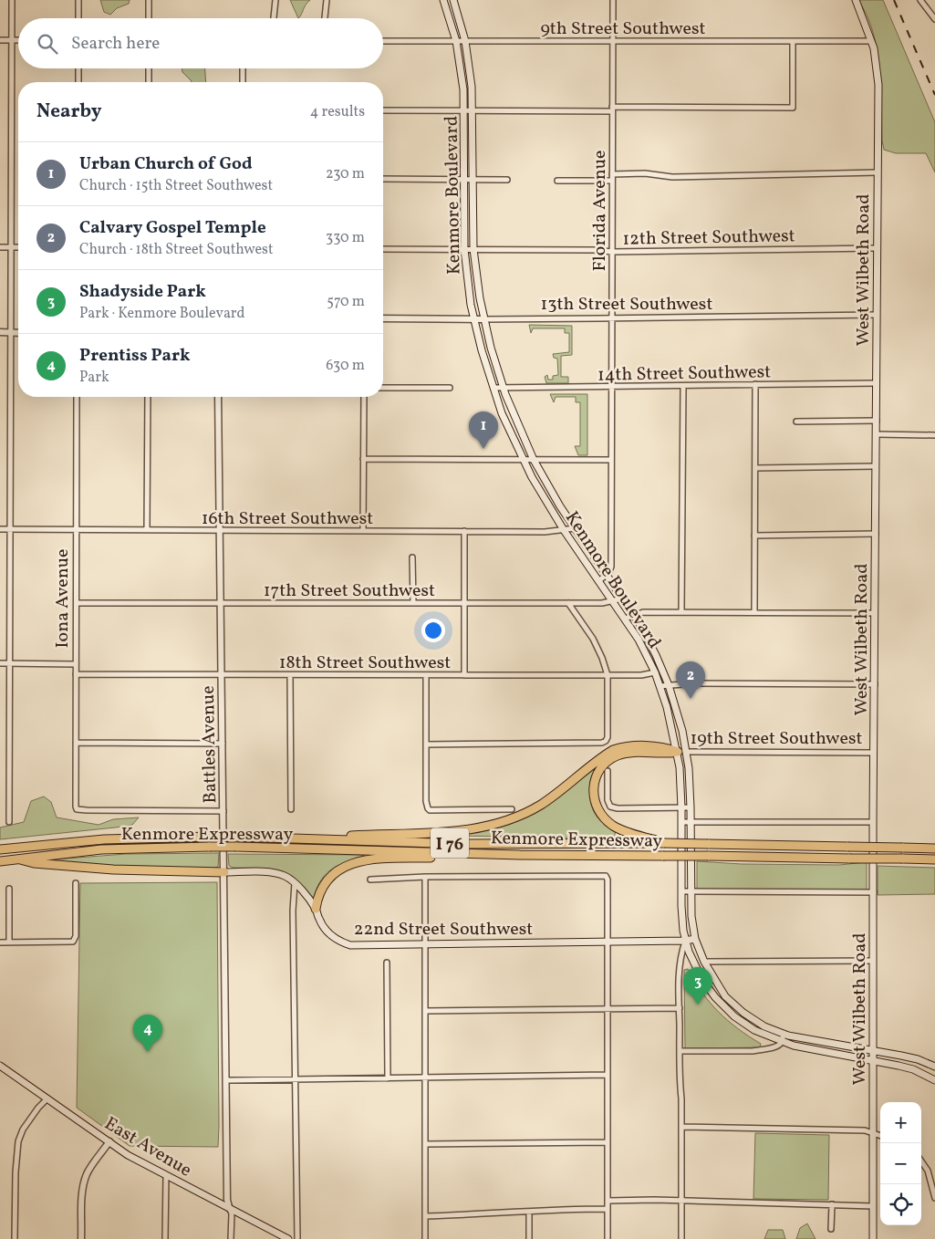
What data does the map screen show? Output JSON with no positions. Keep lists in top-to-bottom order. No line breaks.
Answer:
{"streets":{"highway":["Kenmore Expressway","I 76"],"main road":["Kenmore Boulevard","West Wilbeth Road","19th Street Southwest","22nd Street Southwest","East Avenue"],"street":["9th Street Southwest","Florida Avenue","12th Street Southwest","13th Street Southwest","14th Street Southwest","16th Street Southwest","17th Street Southwest","Iona Avenue","18th Street Southwest","Battles Avenue"]},"crossings":[["9th Street Southwest","Kenmore Boulevard"],["9th Street Southwest","Florida Avenue"],["9th Street Southwest","West Wilbeth Road"],["Kenmore Boulevard","Florida Avenue"],["Kenmore Boulevard","12th Street Southwest"],["Kenmore Boulevard","West Wilbeth Road"],["Kenmore Boulevard","13th Street Southwest"],["Kenmore Boulevard","14th Street Southwest"],["Kenmore Boulevard","16th Street Southwest"],["Kenmore Boulevard","17th Street Southwest"],["Kenmore Boulevard","18th Street Southwest"],["Kenmore Boulevard","19th Street Southwest"],["Kenmore Boulevard","22nd Street Southwest"],["Florida Avenue","12th Street Southwest"],["Florida Avenue","13th Street Southwest"],["Florida Avenue","14th Street Southwest"],["12th Street Southwest","West Wilbeth Road"],["West Wilbeth Road","13th Street Southwest"],["West Wilbeth Road","14th Street Southwest"],["West Wilbeth Road","19th Street Southwest"],["16th Street Southwest","Iona Avenue"],["16th Street Southwest","Battles Avenue"],["17th Street Southwest","Iona Avenue"],["17th Street Southwest","Battles Avenue"],["Iona Avenue","18th Street Southwest"],["Iona Avenue","Battles Avenue"],["18th Street Southwest","Battles Avenue"],["Battles Avenue","22nd Street Southwest"],["Battles Avenue","East Avenue"]],"page":{"search":"Search here","heading":["Nearby","4 results"],"list":[{"mark":"1","name":"Urban Church of God","note":"Church · 15th Street Southwest","value":"230 m"},{"mark":"2","name":"Calvary Gospel Temple","note":"Church · 18th Street Southwest","value":"330 m"},{"mark":"3","name":"Shadyside Park","note":"Park · Kenmore Boulevard","value":"570 m"},{"mark":"4","name":"Prentiss Park","note":"Park","value":"630 m"}],"pins":["1","2","3","4"],"map_buttons":["+","−"]}}
